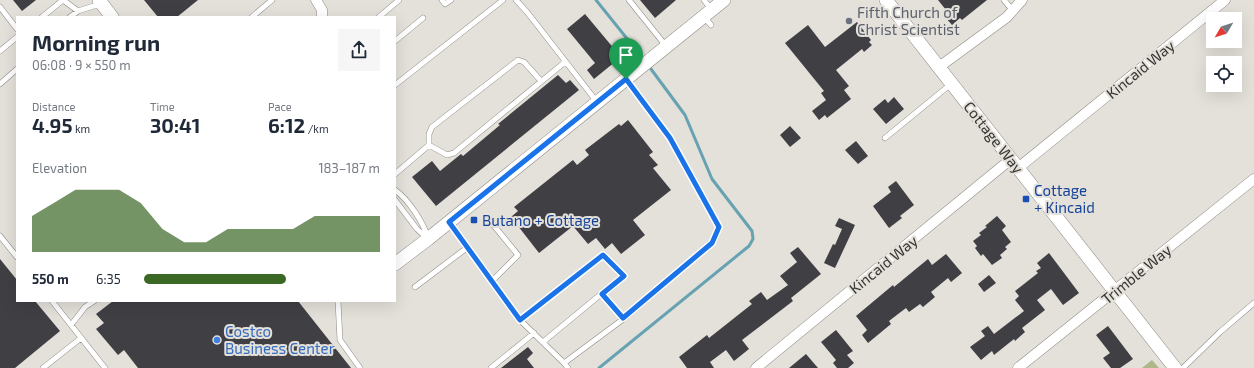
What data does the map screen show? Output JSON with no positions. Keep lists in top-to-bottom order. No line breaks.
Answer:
{"streets":{"street":["Kincaid Way","Cottage Way","Trimble Way"]},"crossings":[["Kincaid Way","Cottage Way"],["Cottage Way","Trimble Way"]],"places":{"other":["Fifth Church of Christ Scientist","Costco Business Center"],"transit":["Cottage + Kincaid","Butano + Cottage"]},"north":"bottom left","page":{"heading":["Morning run","06:08 · 9 × 550 m"],"stats":[["Distance","4.95 km"],["Time","30:41"],["Pace","6:12 /km"]],"chart":["Elevation","183–187 m"],"list":[{"name":"550 m","note":"6:35"}]}}
